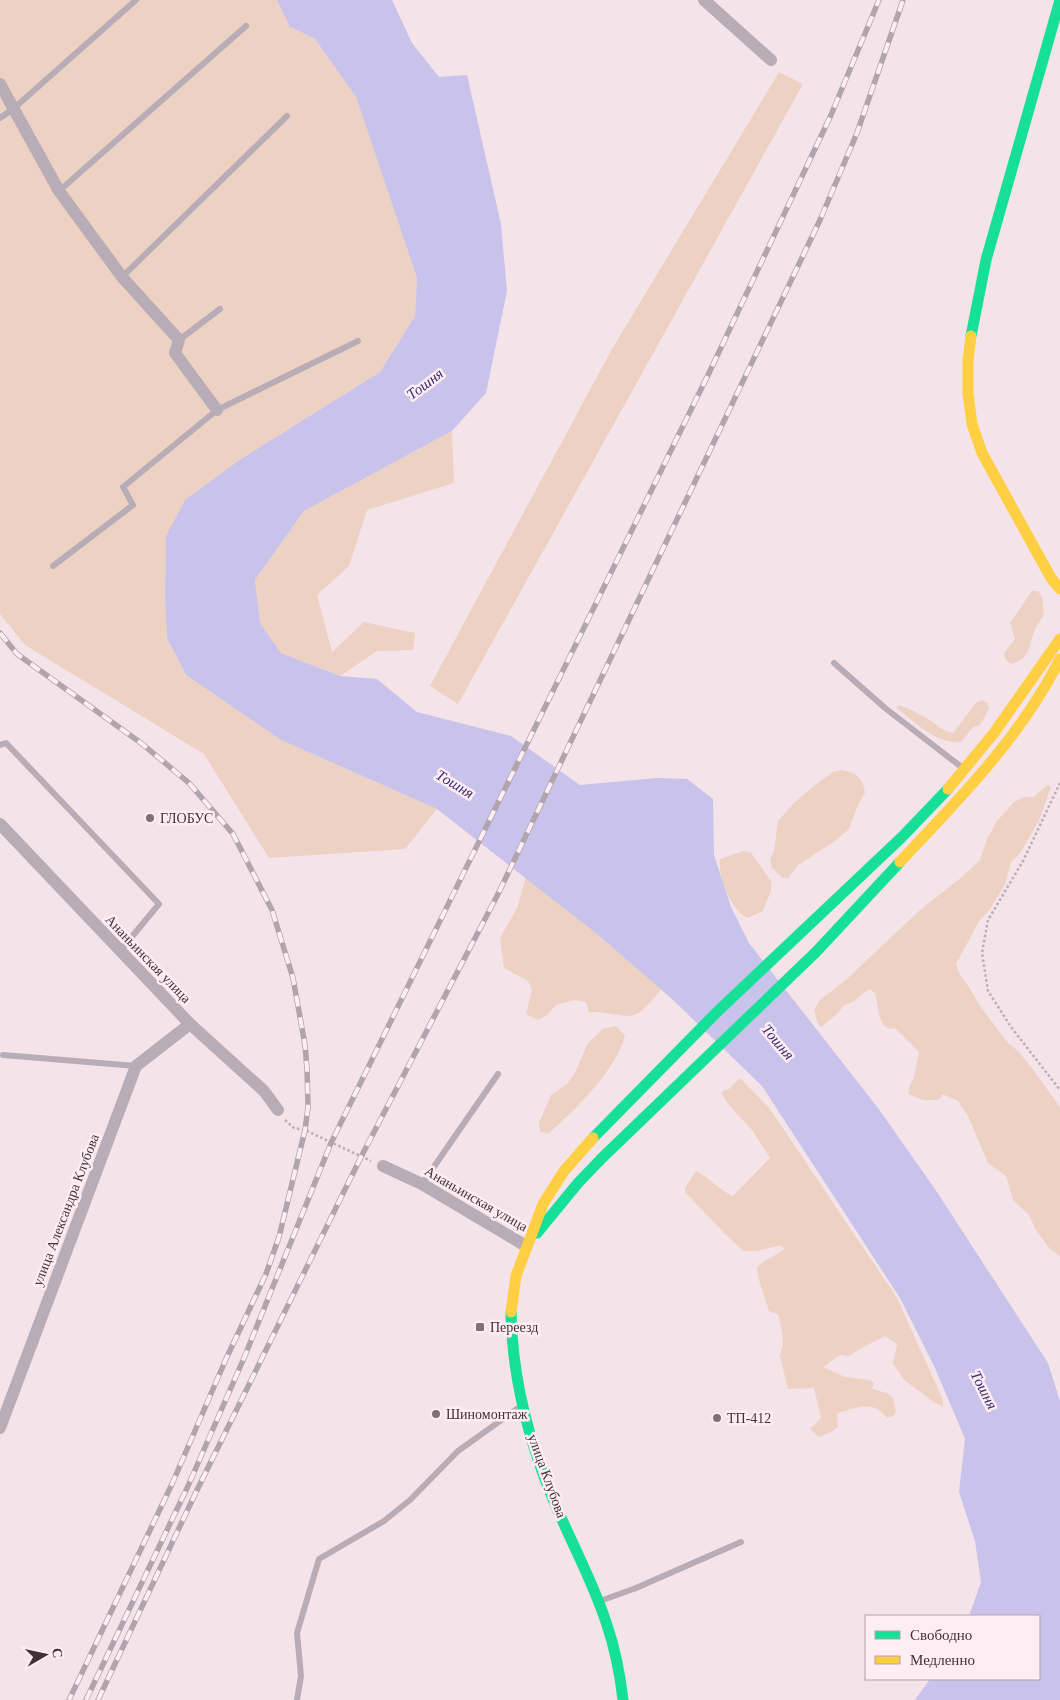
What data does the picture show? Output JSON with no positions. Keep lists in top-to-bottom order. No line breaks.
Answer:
{"streets":{"main road":["улица Клубова"],"street":["Ананьинская улица","улица Александра Клубова"]},"crossings":[["Ананьинская улица","улица Клубова"]],"water":["Тошня"],"places":{"other":["ГЛОБУС","Шиномонтаж","ТП-412"],"transit":["Переезд"]},"legend":["Свободно","Медленно"],"north":"right"}
